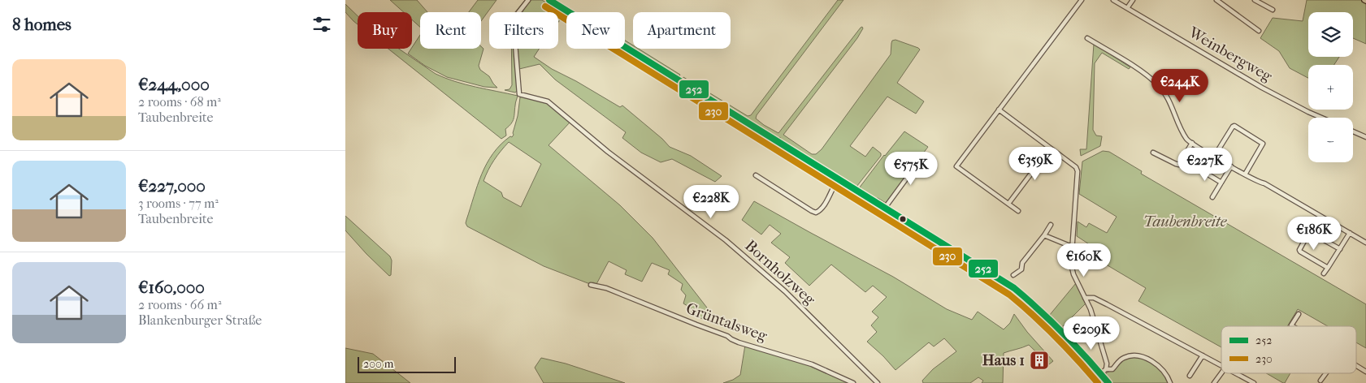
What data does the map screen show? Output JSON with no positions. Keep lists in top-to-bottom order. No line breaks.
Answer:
{"streets":{"street":["Weinbergweg","Bornholzweg","Grüntalsweg"]},"parks":["Taubenbreite"],"places":{"building":["Haus 1"]},"lines":["transit line 252","transit line 230"],"legend":["252","230"],"scale_bar":"200 m","page":{"heading":"8 homes","map_buttons":["+","−"],"chip":["Buy","Rent","Filters","New","Apartment"],"list":[{"name":"€244,000","note":"2 rooms · 68 m² · Taubenbreite"},{"name":"€227,000","note":"3 rooms · 77 m² · Taubenbreite"},{"name":"€160,000","note":"2 rooms · 66 m² · Blankenburger Straße"}],"price":["€244K","€359K","€227K","€575K","€228K","€186K","€160K","€209K"],"scale":"200 m"}}
